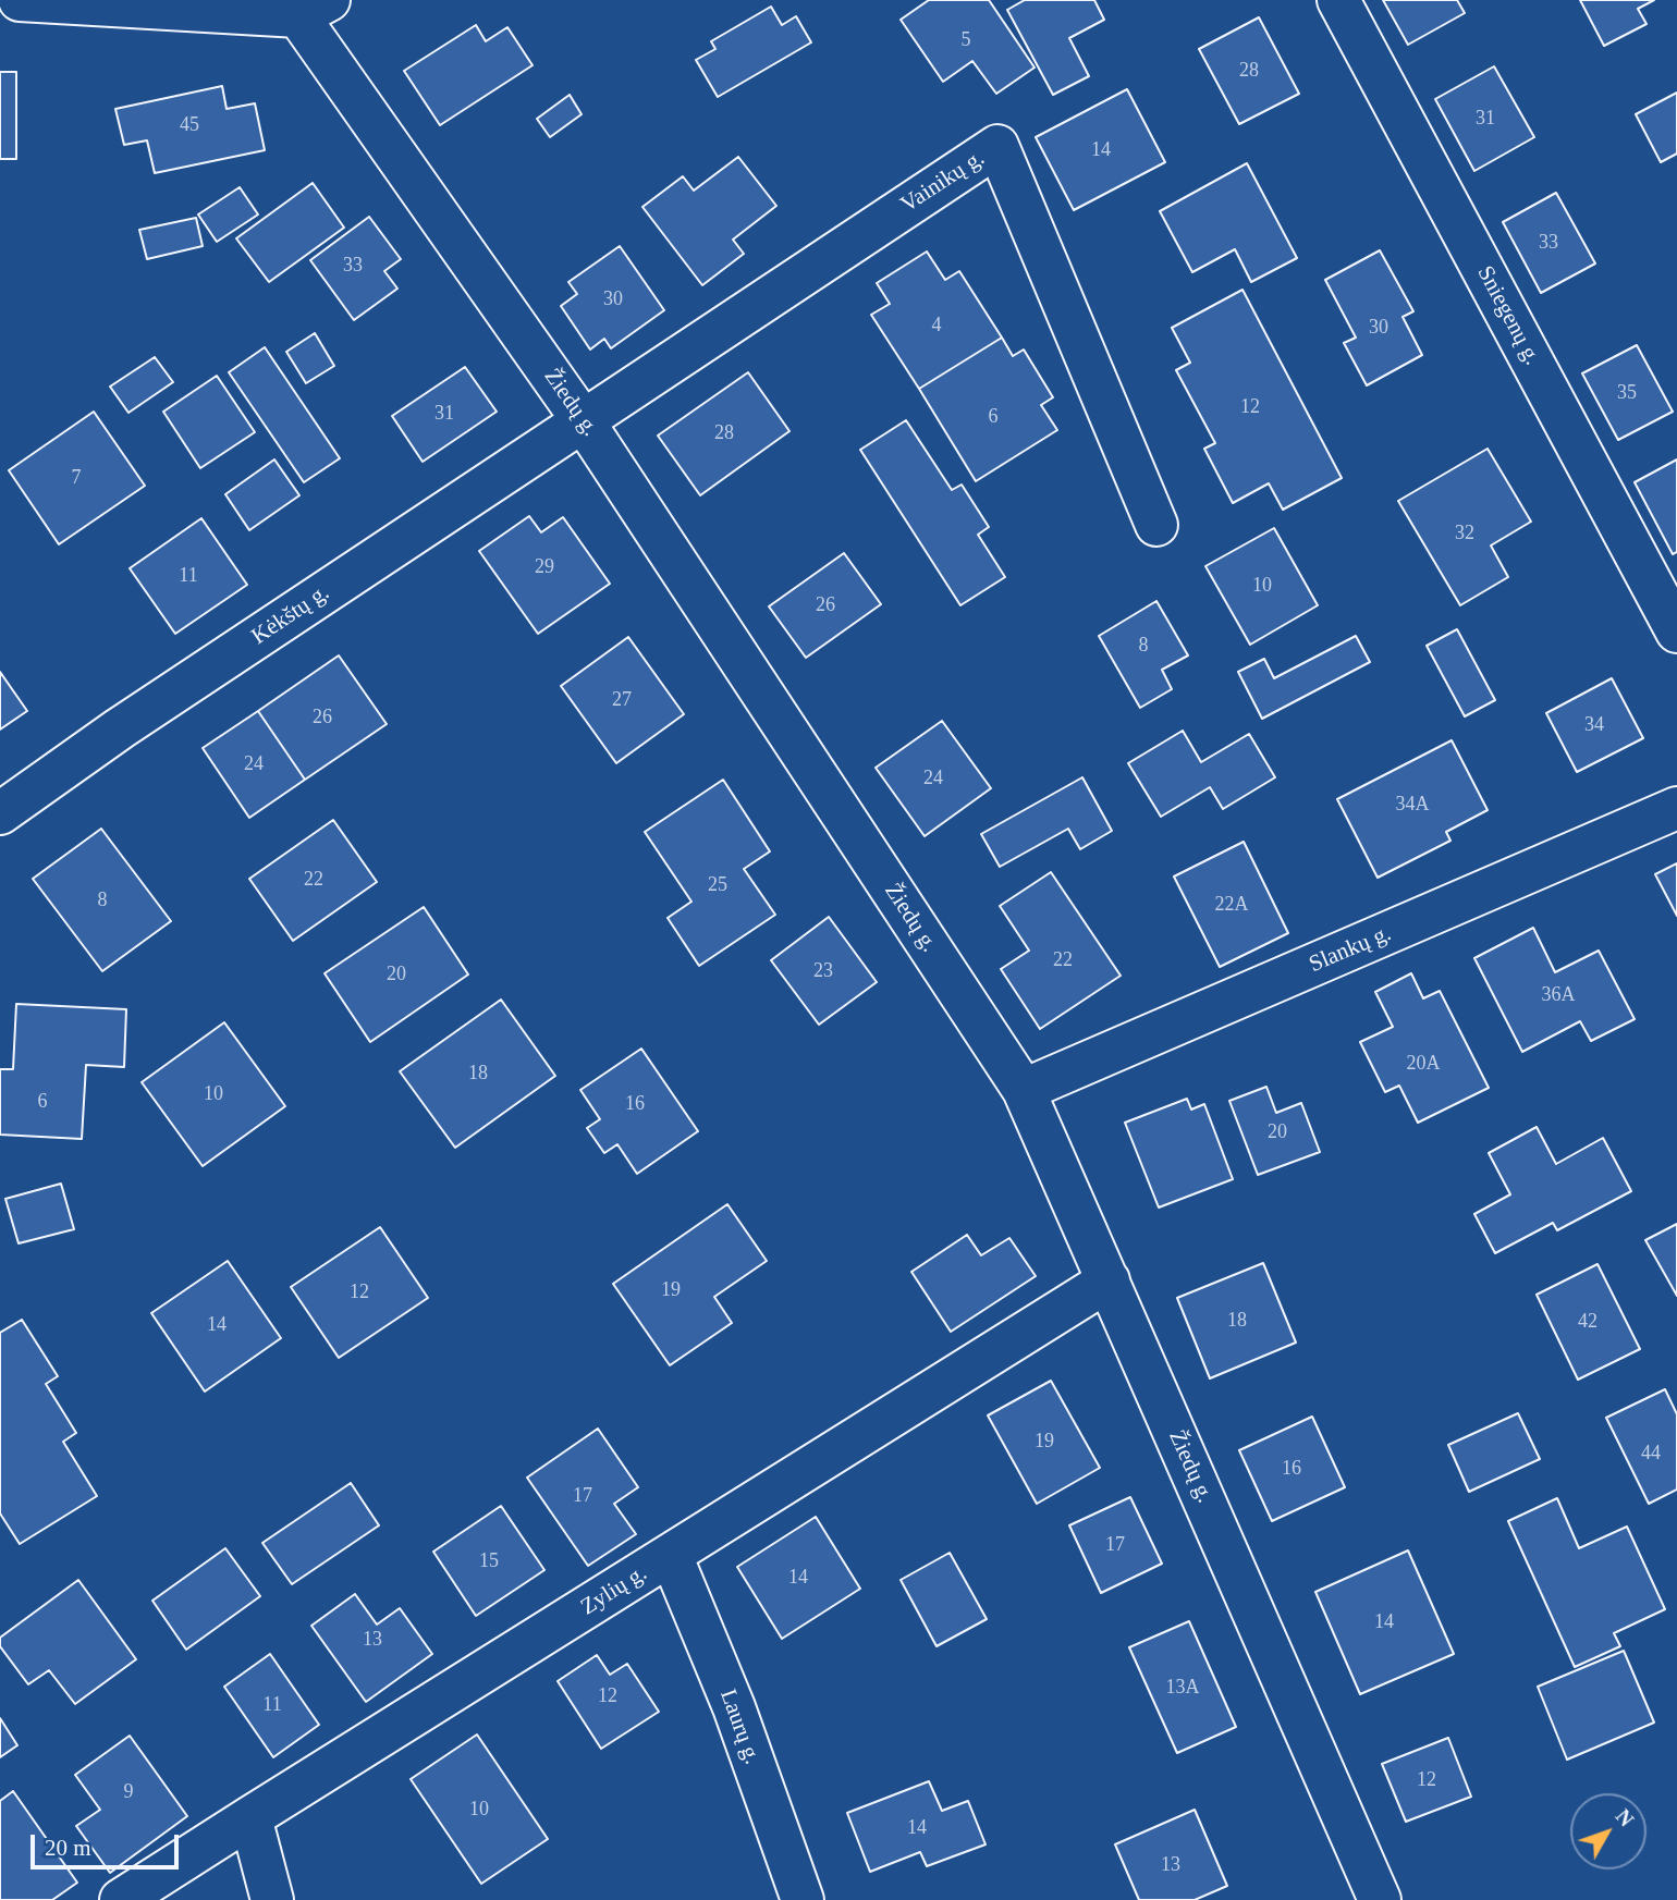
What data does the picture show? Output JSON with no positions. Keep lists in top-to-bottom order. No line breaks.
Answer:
{"streets":{"street":["Vainikų g.","Sniegenų g.","Žiedų g.","Kėkštų g.","Slankų g.","Zylių g.","Laurų g."]},"crossings":[["Vainikų g.","Žiedų g."],["Vainikų g.","Kėkštų g."],["Žiedų g.","Kėkštų g."],["Žiedų g.","Slankų g."],["Žiedų g.","Zylių g."],["Zylių g.","Laurų g."]],"house_numbers":["5","28","31","45","14","33","33","30","4","30","35","12","31","6","28","7","32","29","11","10","26","8","27","26","34","24","24","34A","22","25","8","22A","22","23","20","36A","20A","18","10","6","16","20","19","12","18","42","14","19","44","16","17","17","15","14","14","13","13A","12","11","12","9","10","14","13"],"scale_bar":"20 m","north":"top right"}
